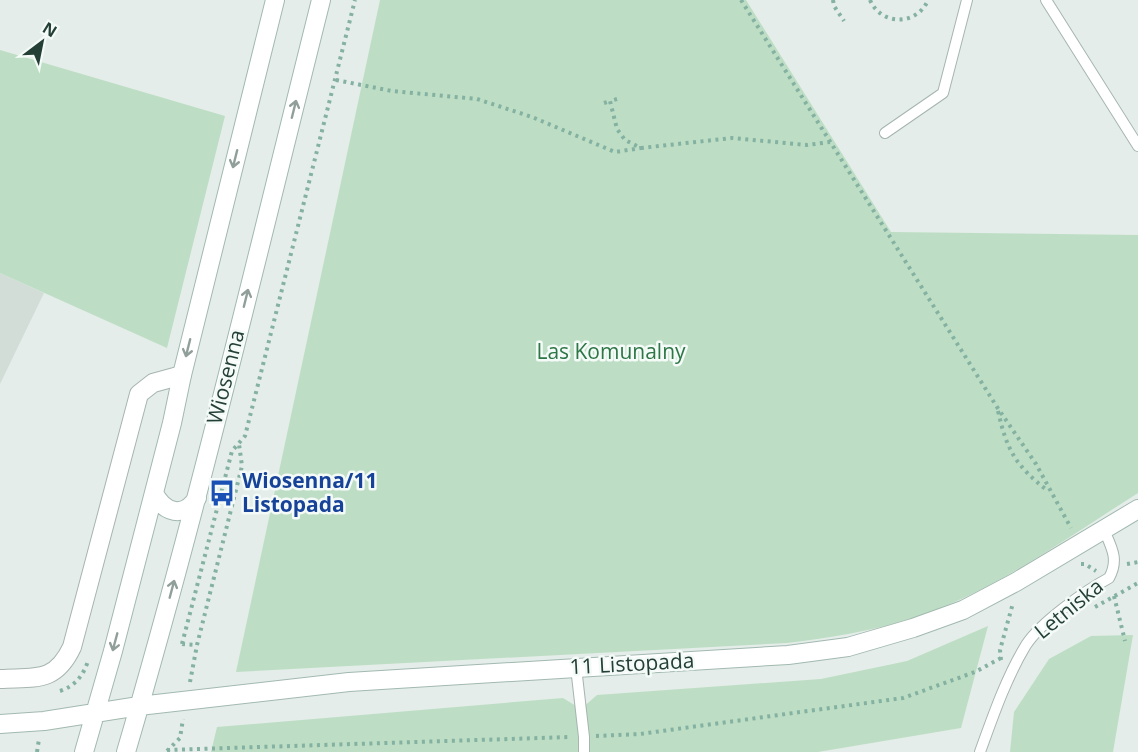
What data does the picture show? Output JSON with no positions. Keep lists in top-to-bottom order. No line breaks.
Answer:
{"streets":{"main road":["Wiosenna","11 Listopada"],"lane":["Letniska"]},"crossings":[["Wiosenna","11 Listopada"],["Letniska","11 Listopada"]],"parks":["Las Komunalny"],"places":{"bus stop":["Wiosenna/11 Listopada"]},"north":"top right"}
